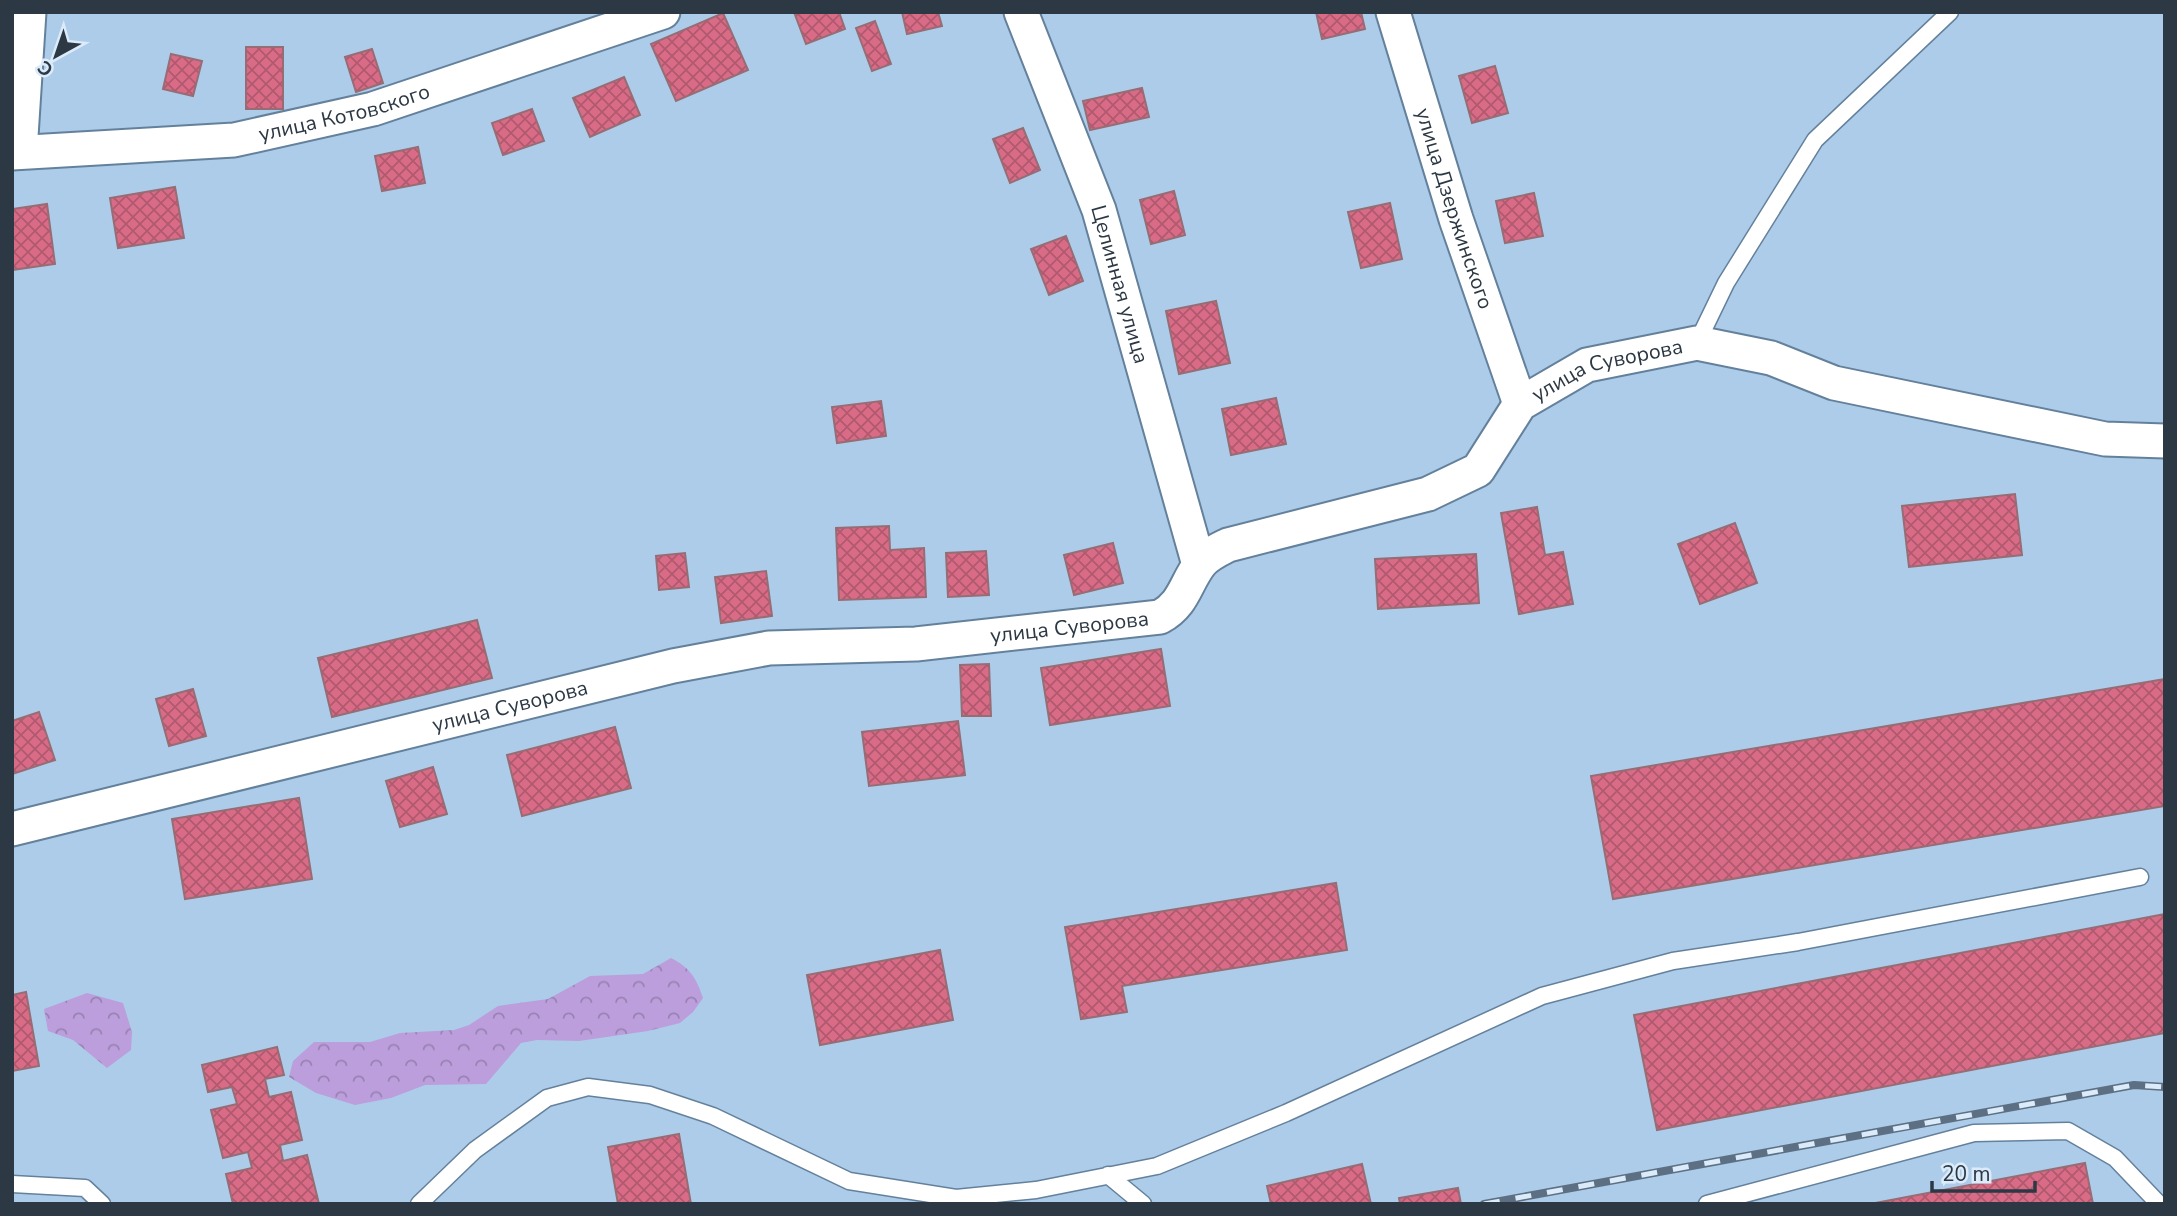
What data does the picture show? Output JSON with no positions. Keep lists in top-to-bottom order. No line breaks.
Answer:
{"streets":{"street":["улица Котовского","улица Дзержинского","Целинная улица","улица Суворова"]},"crossings":[["улица Дзержинского","улица Суворова"],["Целинная улица","улица Суворова"]],"scale_bar":"20 m","north":"bottom left"}
